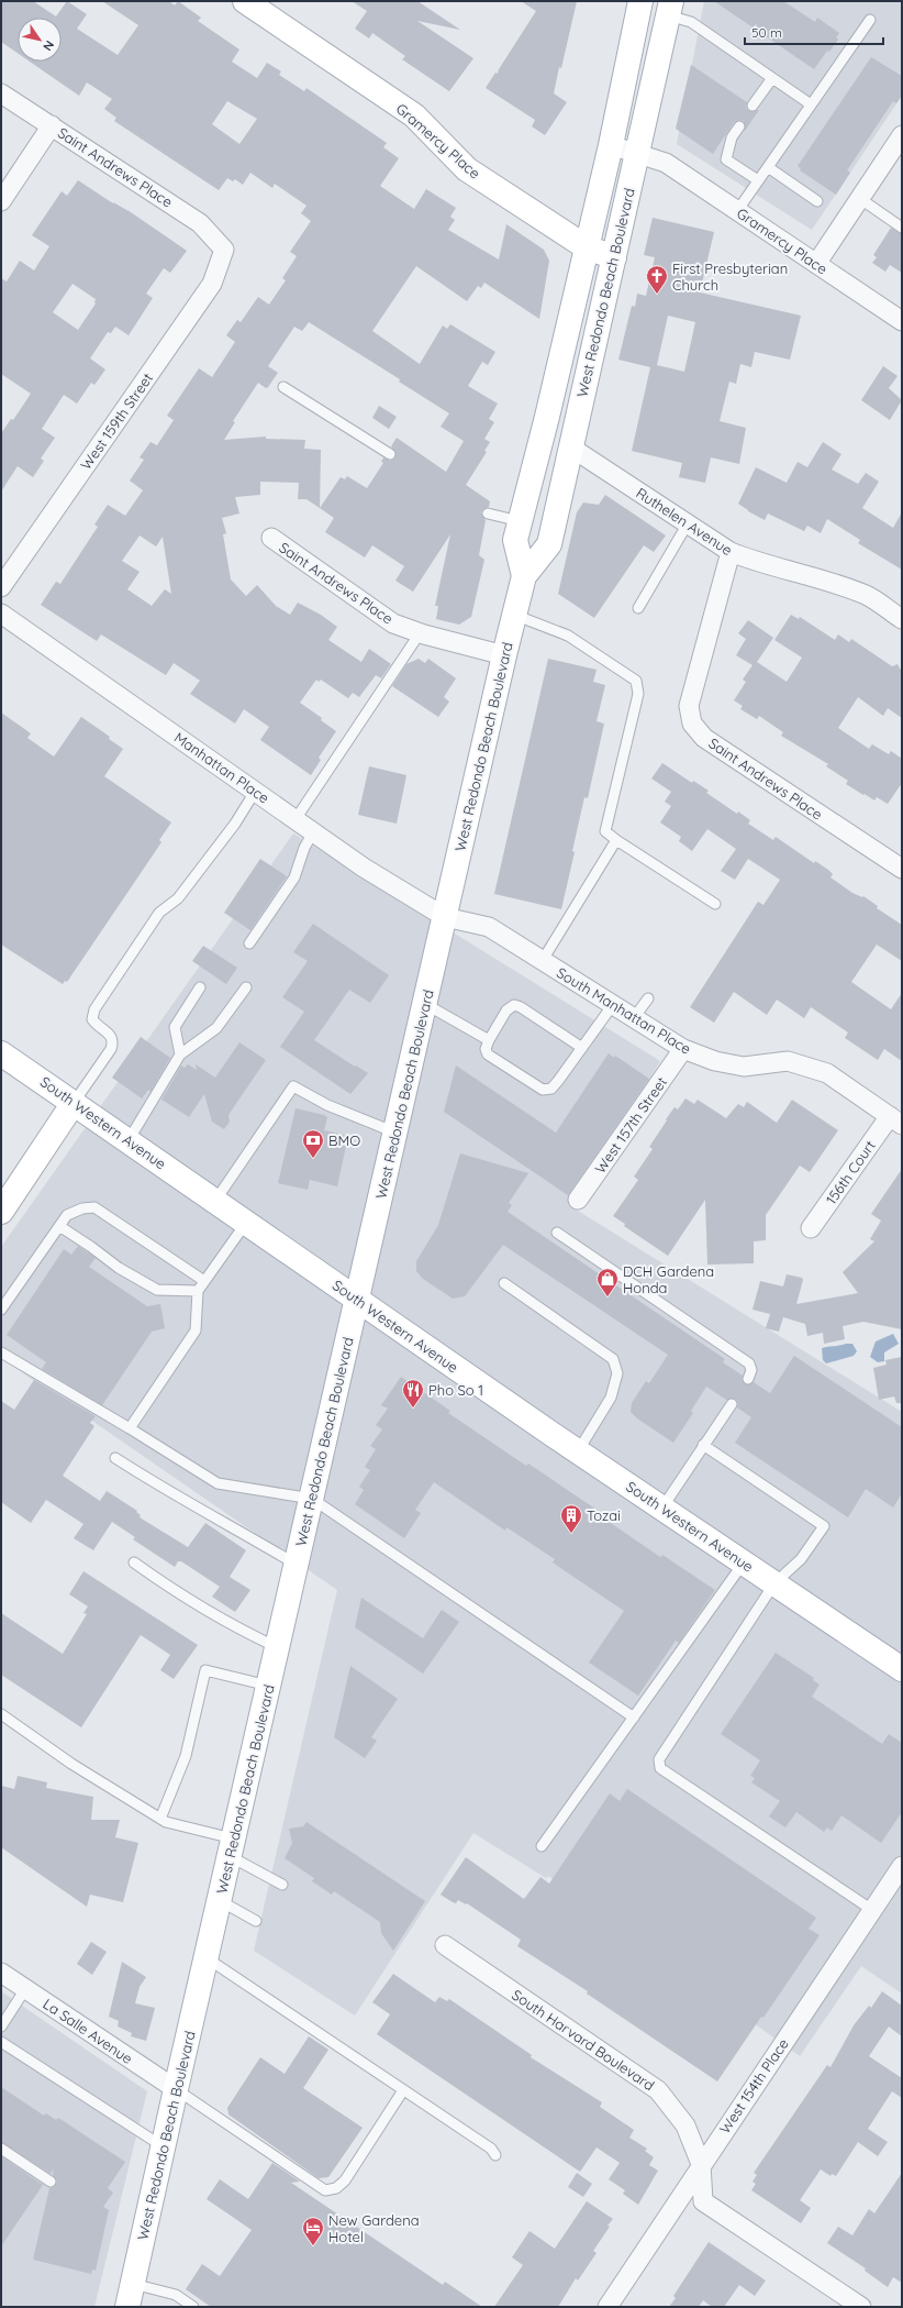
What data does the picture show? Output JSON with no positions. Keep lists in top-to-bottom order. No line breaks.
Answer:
{"streets":{"main road":["Gramercy Place","West Redondo Beach Boulevard","South Western Avenue"],"street":["Saint Andrews Place","West 159th Street","Ruthelen Avenue","Manhattan Place","South Manhattan Place","West 157th Street","156th Court","La Salle Avenue","South Harvard Boulevard","West 154th Place"]},"crossings":[["Gramercy Place","West Redondo Beach Boulevard"],["Saint Andrews Place","West Redondo Beach Boulevard"],["Saint Andrews Place","West 159th Street"],["Saint Andrews Place","Ruthelen Avenue"],["West Redondo Beach Boulevard","Ruthelen Avenue"],["West Redondo Beach Boulevard","Manhattan Place"],["West Redondo Beach Boulevard","South Manhattan Place"],["West Redondo Beach Boulevard","South Western Avenue"],["West Redondo Beach Boulevard","La Salle Avenue"],["Manhattan Place","South Manhattan Place"],["South Manhattan Place","West 157th Street"],["South Manhattan Place","156th Court"],["South Harvard Boulevard","West 154th Place"]],"places":{"church":["First Presbyterian Church"],"bank":["BMO"],"shop":["DCH Gardena Honda"],"restaurant":["Pho So 1"],"building":["Tozai"],"hotel":["New Gardena Hotel"]},"scale_bar":"50 m","north":"bottom right"}
